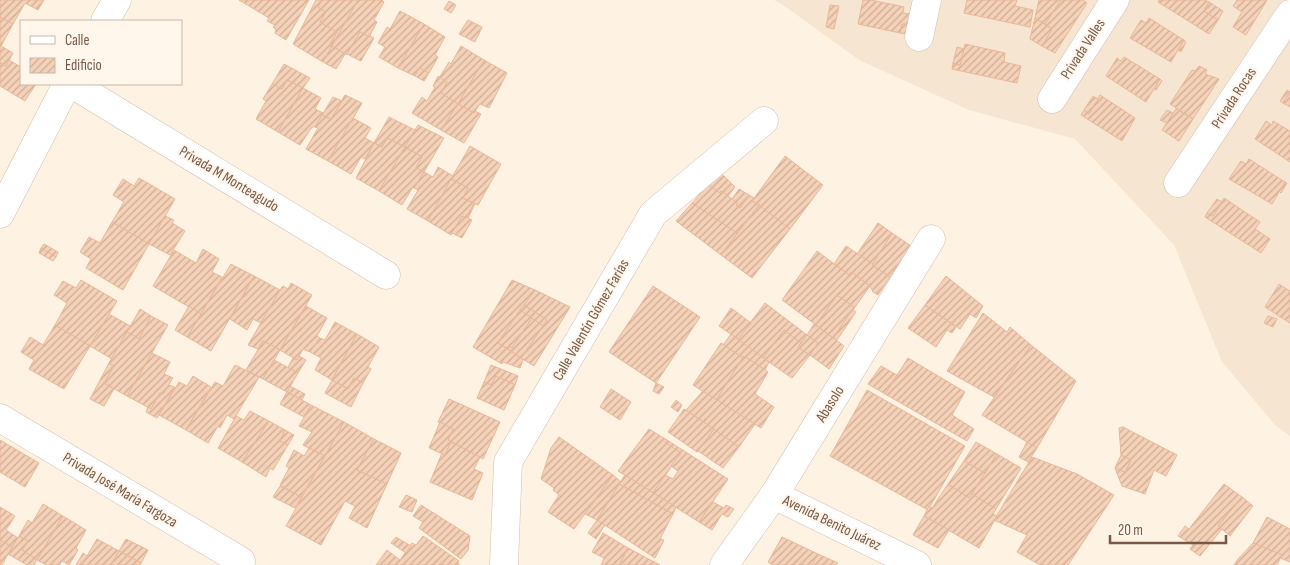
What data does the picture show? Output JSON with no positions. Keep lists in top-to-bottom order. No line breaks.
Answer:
{"streets":{"street":["Privada Valles","Privada Rocas","Privada M Monteagudo","Calle Valentín Gómez Farías","Abasolo","Privada José María Fargoza","Avenida Benito Juárez"]},"crossings":[["Abasolo","Avenida Benito Juárez"]],"legend":["Calle","Edificio"],"scale_bar":"20 m"}
